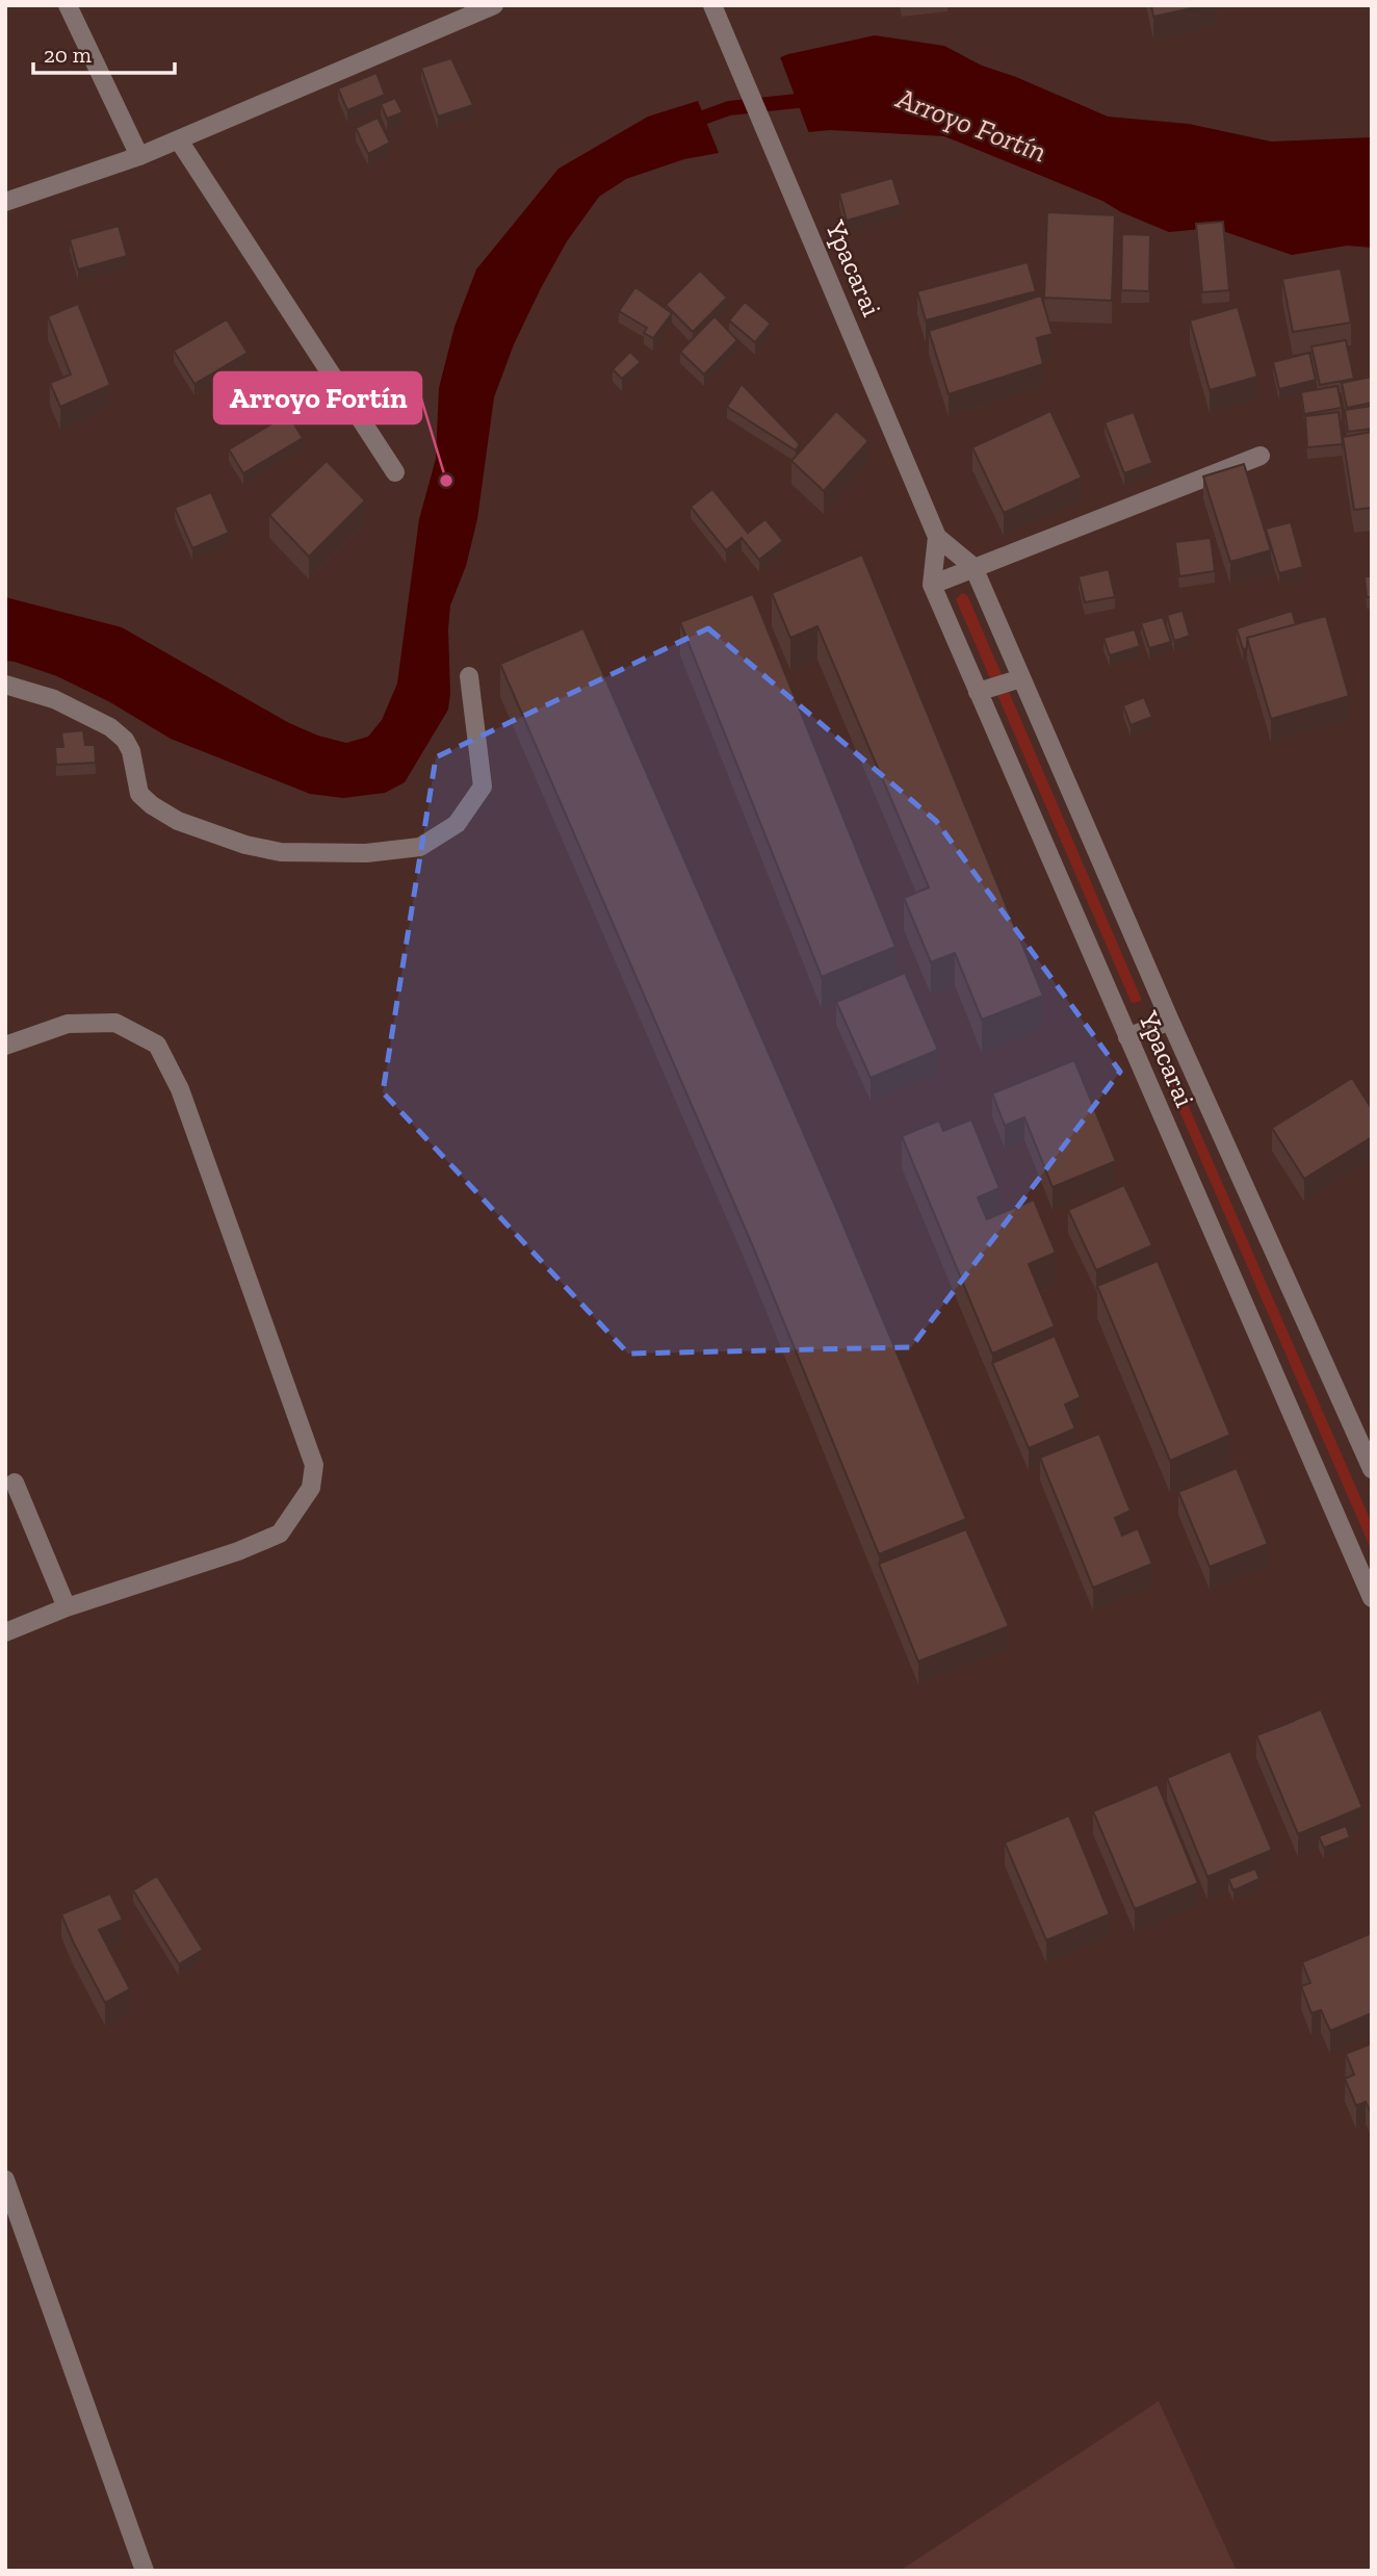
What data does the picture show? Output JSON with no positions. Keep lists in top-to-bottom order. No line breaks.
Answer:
{"streets":{"street":["Ypacarai"]},"water":["Arroyo Fortín"],"places":["Arroyo Fortín"],"scale_bar":"20 m"}
